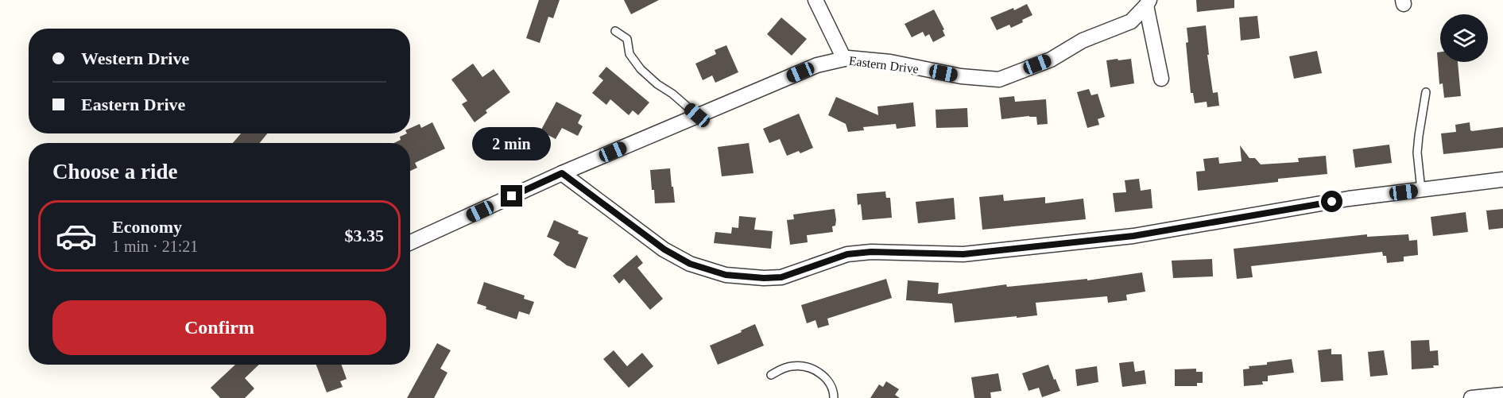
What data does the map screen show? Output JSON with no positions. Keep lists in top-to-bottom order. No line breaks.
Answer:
{"streets":{"street":["Eastern Drive"]},"page":{"banner":["Western Drive","Eastern Drive"],"bubble":"2 min","heading":"Choose a ride","list":[{"name":"Economy","note":"1 min · 21:21","value":"$3.35"}],"buttons":"Confirm"}}
